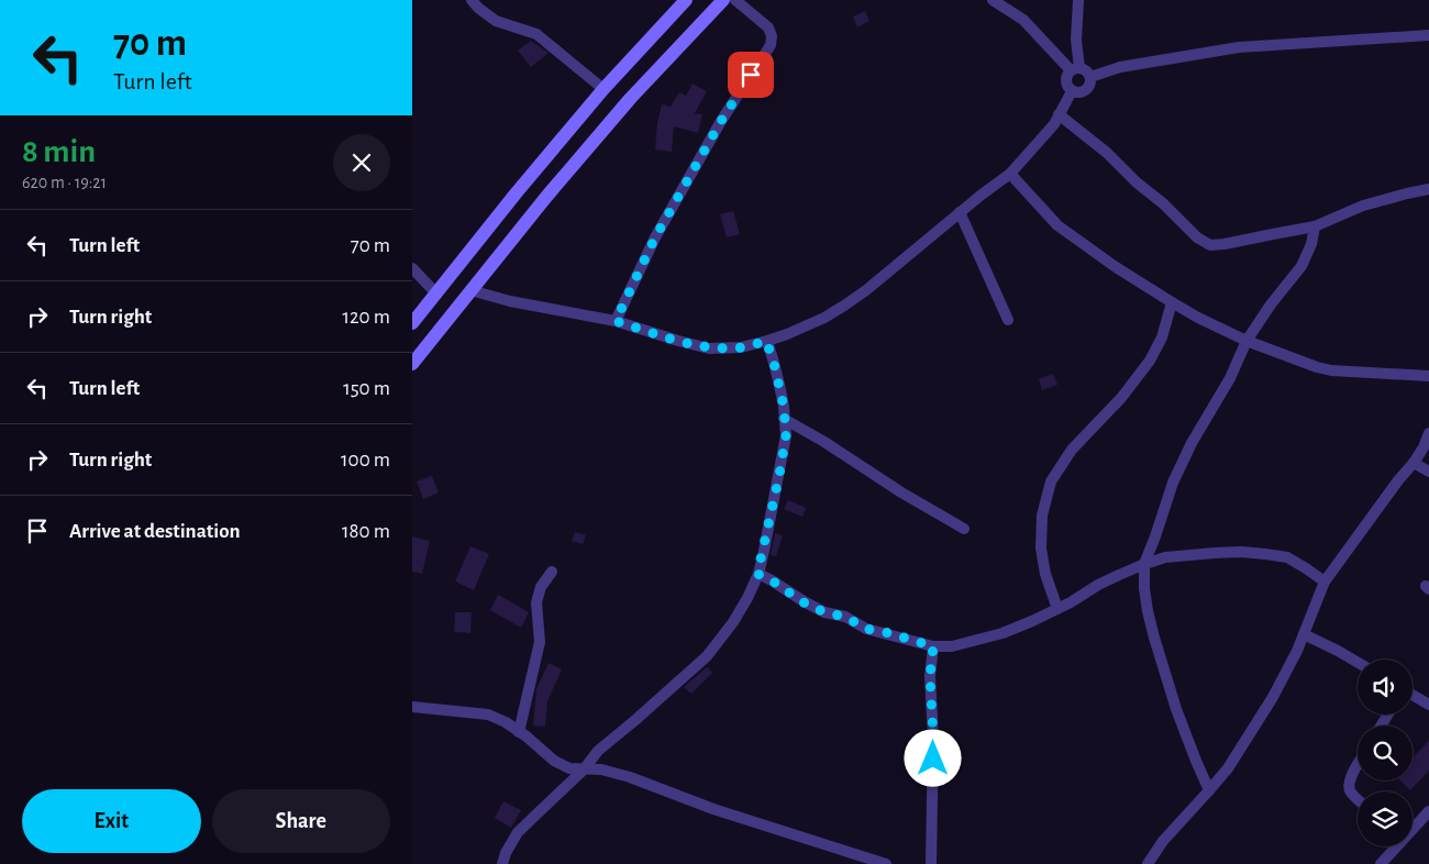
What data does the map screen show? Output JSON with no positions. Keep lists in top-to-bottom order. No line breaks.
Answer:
{"page":{"turn":["70 m","Turn left"],"heading":["8 min","620 m · 19:21"],"list":[{"name":"Turn left","value":"70 m"},{"name":"Turn right","value":"120 m"},{"name":"Turn left","value":"150 m"},{"name":"Turn right","value":"100 m"},{"name":"Arrive at destination","value":"180 m"}],"buttons":["Exit","Share"]}}
